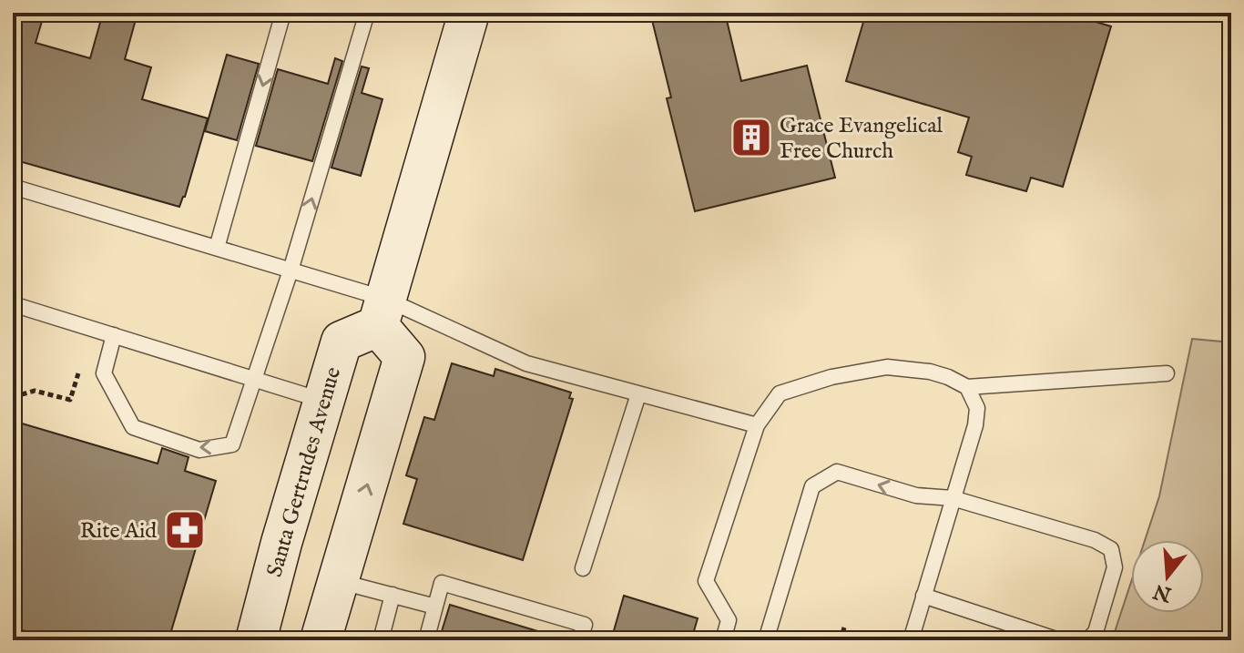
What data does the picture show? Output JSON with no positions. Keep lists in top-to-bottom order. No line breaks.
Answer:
{"streets":{"main road":["Santa Gertrudes Avenue"]},"places":{"building":["Grace Evangelical Free Church"],"pharmacy":["Rite Aid"]},"north":"bottom"}
